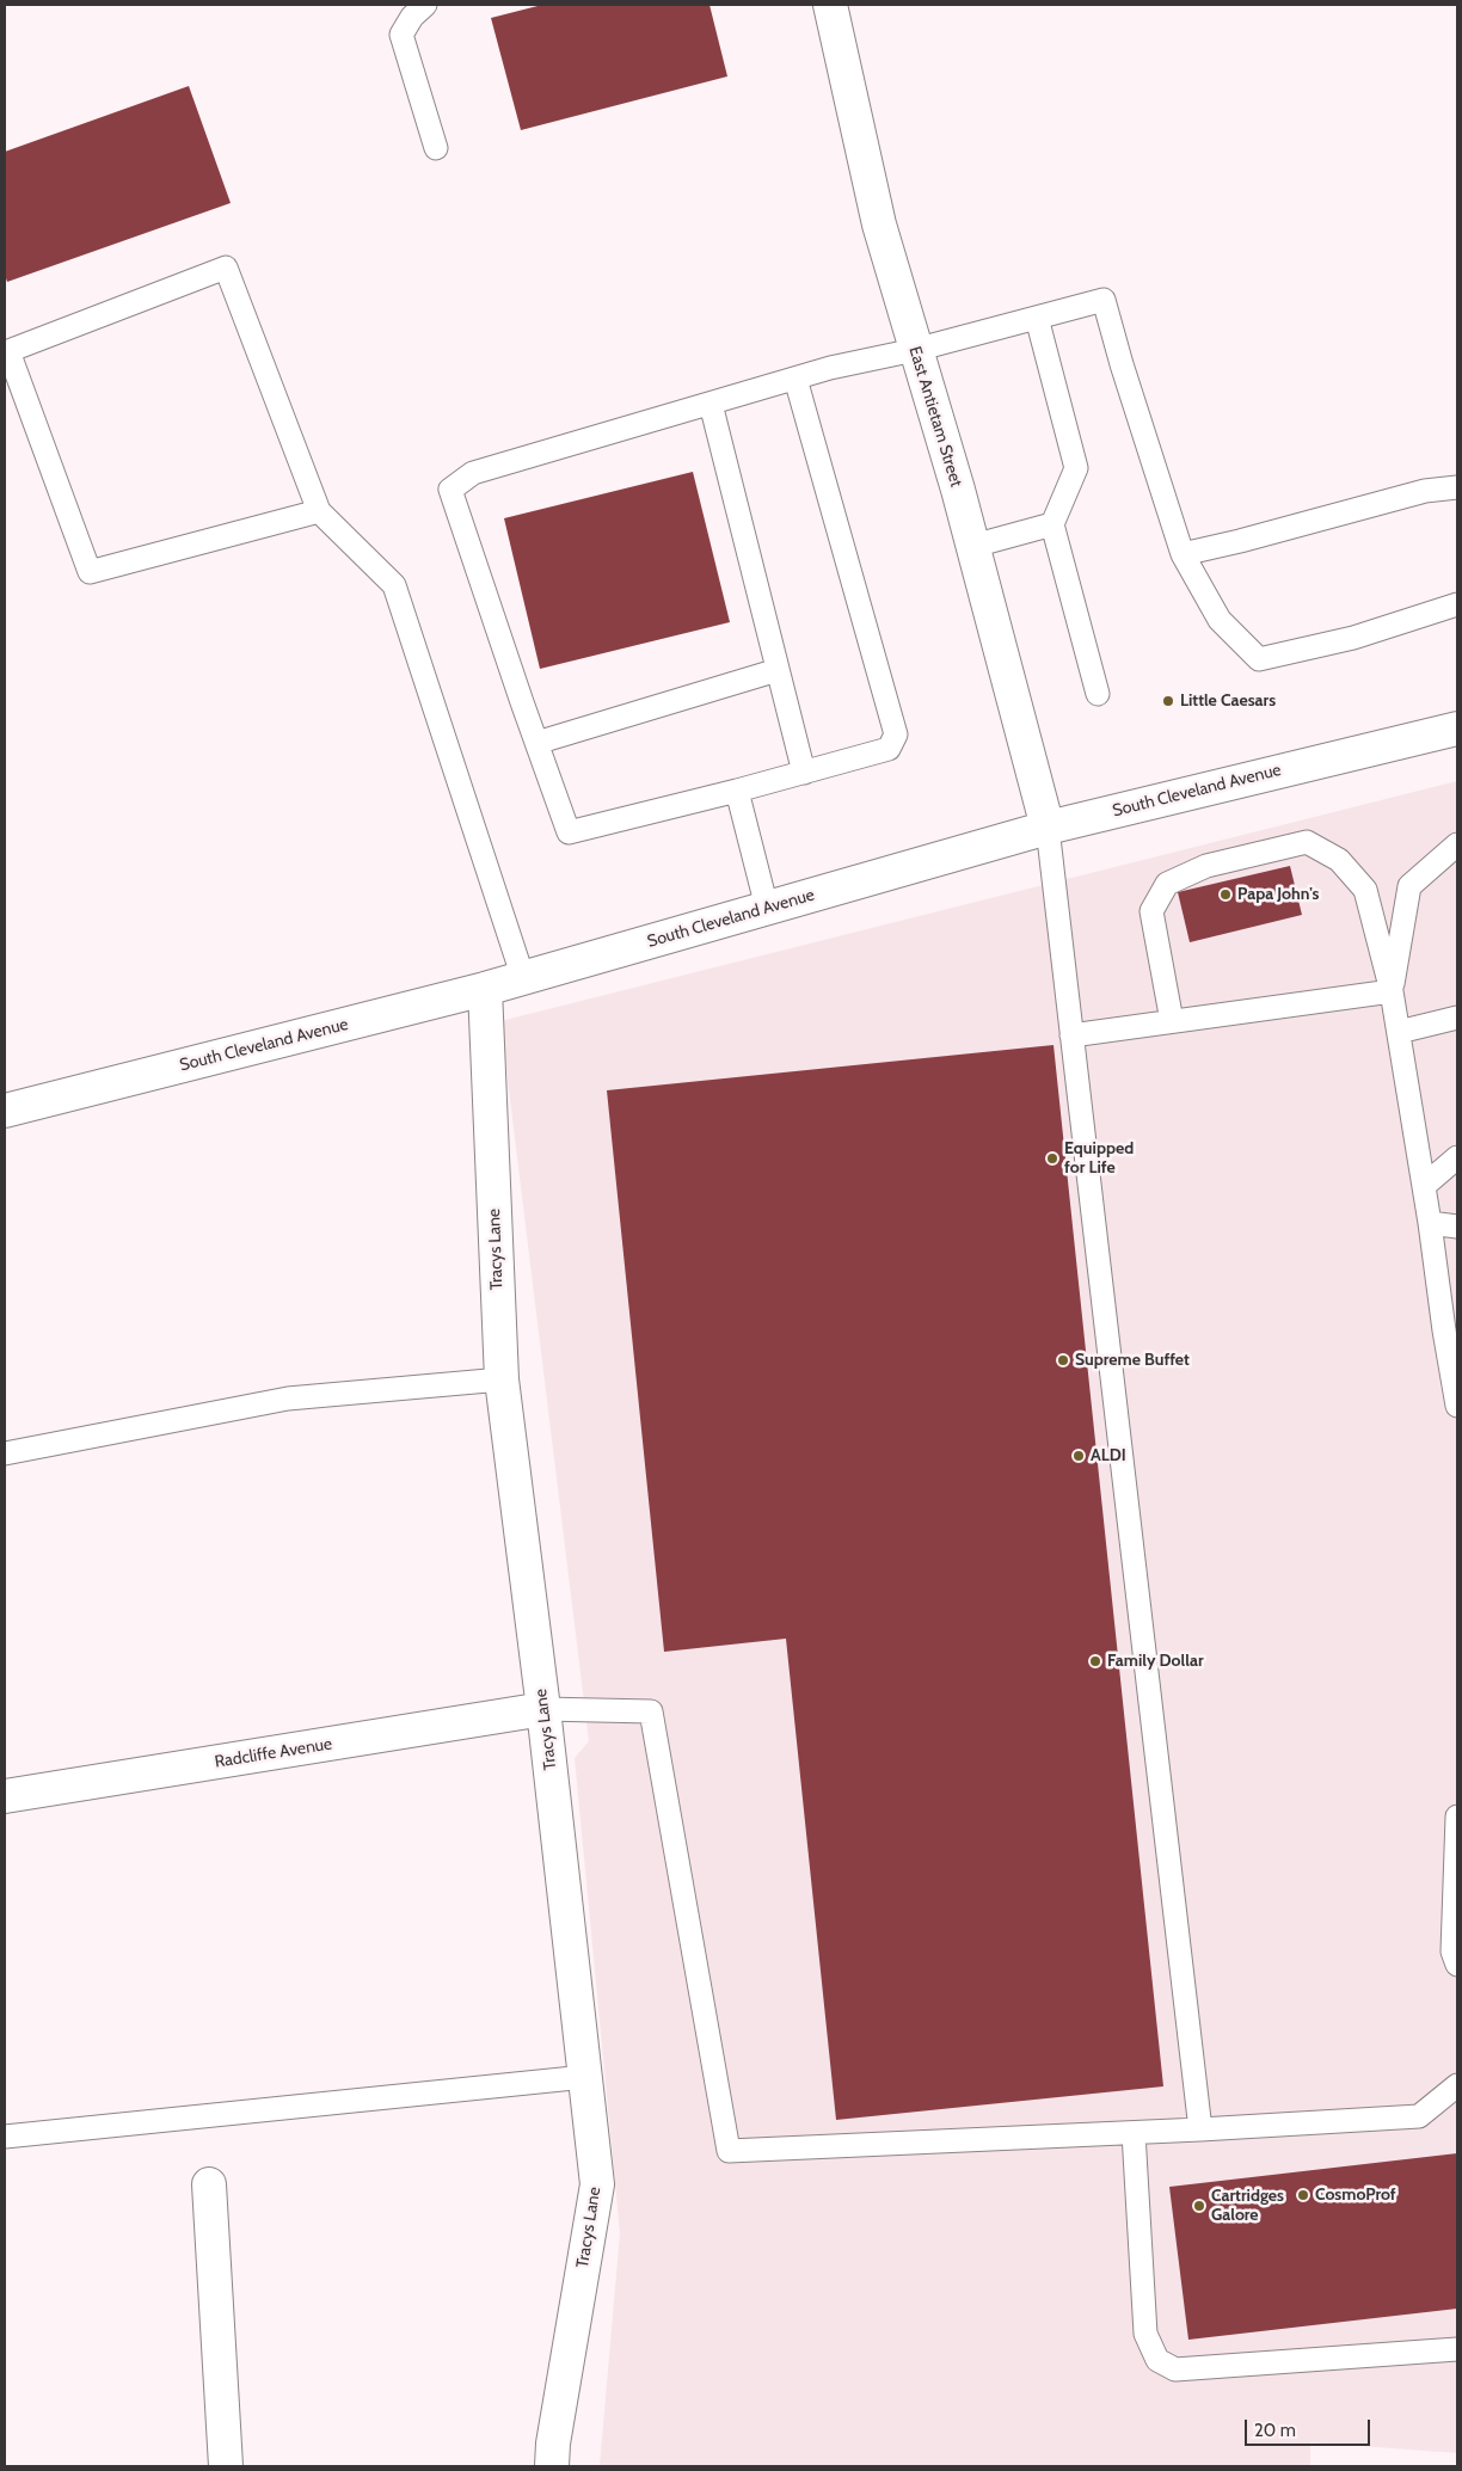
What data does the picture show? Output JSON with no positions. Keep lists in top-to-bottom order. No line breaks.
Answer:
{"streets":{"street":["East Antietam Street","South Cleveland Avenue","Tracys Lane","Radcliffe Avenue"]},"crossings":[["East Antietam Street","South Cleveland Avenue"],["South Cleveland Avenue","Tracys Lane"],["Tracys Lane","Radcliffe Avenue"]],"places":["Little Caesars","Papa John's","Equipped for Life","Supreme Buffet","ALDI","Family Dollar","CosmoProf","Cartridges Galore"],"scale_bar":"20 m"}
